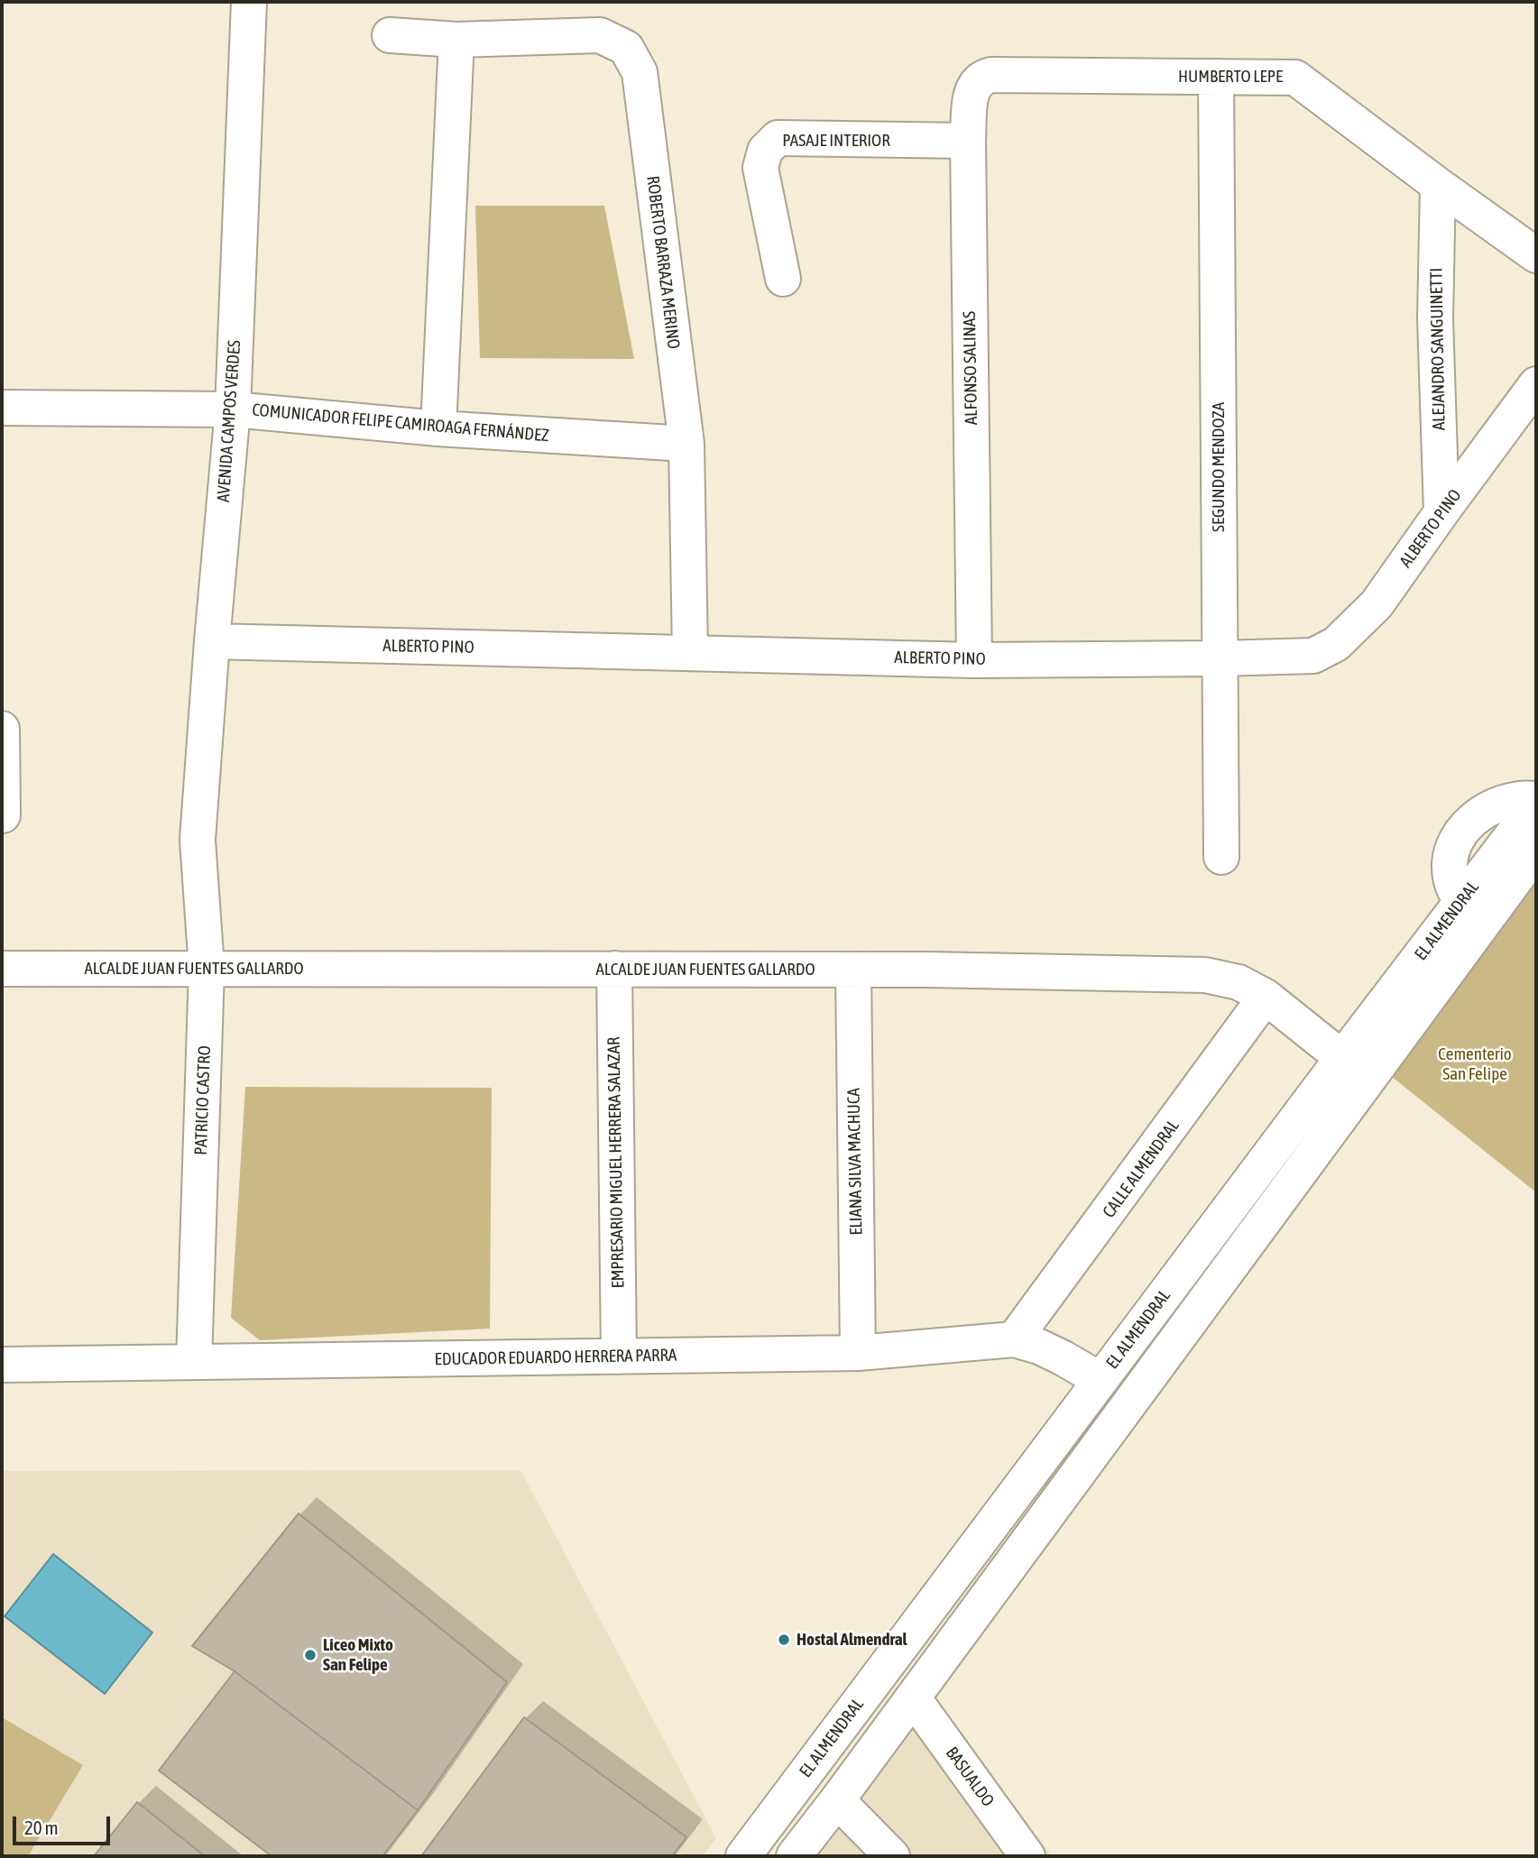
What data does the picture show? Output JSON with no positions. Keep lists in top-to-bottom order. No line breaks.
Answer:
{"streets":{"street":["HUMBERTO LEPE","PASAJE INTERIOR","ROBERTO BARRAZA MERINO","ALEJANDRO SANGUINETTI","ALFONSO SALINAS","AVENIDA CAMPOS VERDES","COMUNICADOR FELIPE CAMIROAGA FERNÁNDEZ","SEGUNDO MENDOZA","ALBERTO PINO","EL ALMENDRAL","ALCALDE JUAN FUENTES GALLARDO","PATRICIO CASTRO","ELIANA SILVA MACHUCA","EMPRESARIO MIGUEL HERRERA SALAZAR","CALLE ALMENDRAL","EDUCADOR EDUARDO HERRERA PARRA","BASUALDO"]},"crossings":[["HUMBERTO LEPE","ALEJANDRO SANGUINETTI"],["HUMBERTO LEPE","ALFONSO SALINAS"],["HUMBERTO LEPE","SEGUNDO MENDOZA"],["PASAJE INTERIOR","ALFONSO SALINAS"],["ROBERTO BARRAZA MERINO","COMUNICADOR FELIPE CAMIROAGA FERNÁNDEZ"],["ROBERTO BARRAZA MERINO","ALBERTO PINO"],["ALEJANDRO SANGUINETTI","ALBERTO PINO"],["ALFONSO SALINAS","ALBERTO PINO"],["AVENIDA CAMPOS VERDES","COMUNICADOR FELIPE CAMIROAGA FERNÁNDEZ"],["AVENIDA CAMPOS VERDES","ALBERTO PINO"],["AVENIDA CAMPOS VERDES","PATRICIO CASTRO"],["SEGUNDO MENDOZA","ALBERTO PINO"],["EL ALMENDRAL","ALCALDE JUAN FUENTES GALLARDO"],["EL ALMENDRAL","EDUCADOR EDUARDO HERRERA PARRA"],["EL ALMENDRAL","BASUALDO"],["ALCALDE JUAN FUENTES GALLARDO","PATRICIO CASTRO"],["ALCALDE JUAN FUENTES GALLARDO","ELIANA SILVA MACHUCA"],["ALCALDE JUAN FUENTES GALLARDO","EMPRESARIO MIGUEL HERRERA SALAZAR"],["ALCALDE JUAN FUENTES GALLARDO","CALLE ALMENDRAL"],["PATRICIO CASTRO","EDUCADOR EDUARDO HERRERA PARRA"],["ELIANA SILVA MACHUCA","EDUCADOR EDUARDO HERRERA PARRA"],["EMPRESARIO MIGUEL HERRERA SALAZAR","EDUCADOR EDUARDO HERRERA PARRA"],["CALLE ALMENDRAL","EDUCADOR EDUARDO HERRERA PARRA"]],"parks":["Cementerio San Felipe"],"places":["Hostal Almendral","Liceo Mixto San Felipe"],"scale_bar":"20 m"}
